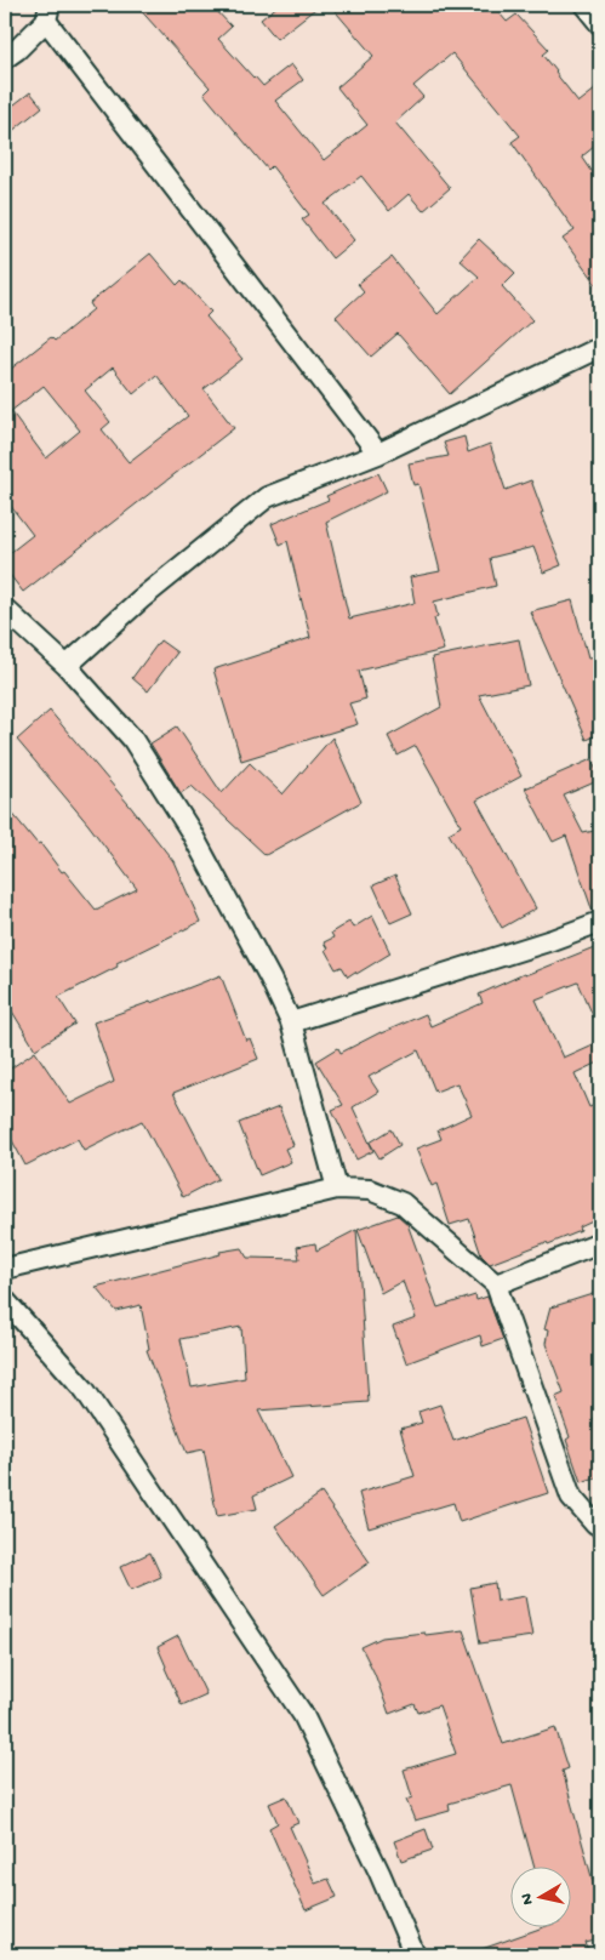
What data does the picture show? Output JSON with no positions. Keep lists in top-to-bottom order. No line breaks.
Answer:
{"north":"left"}
